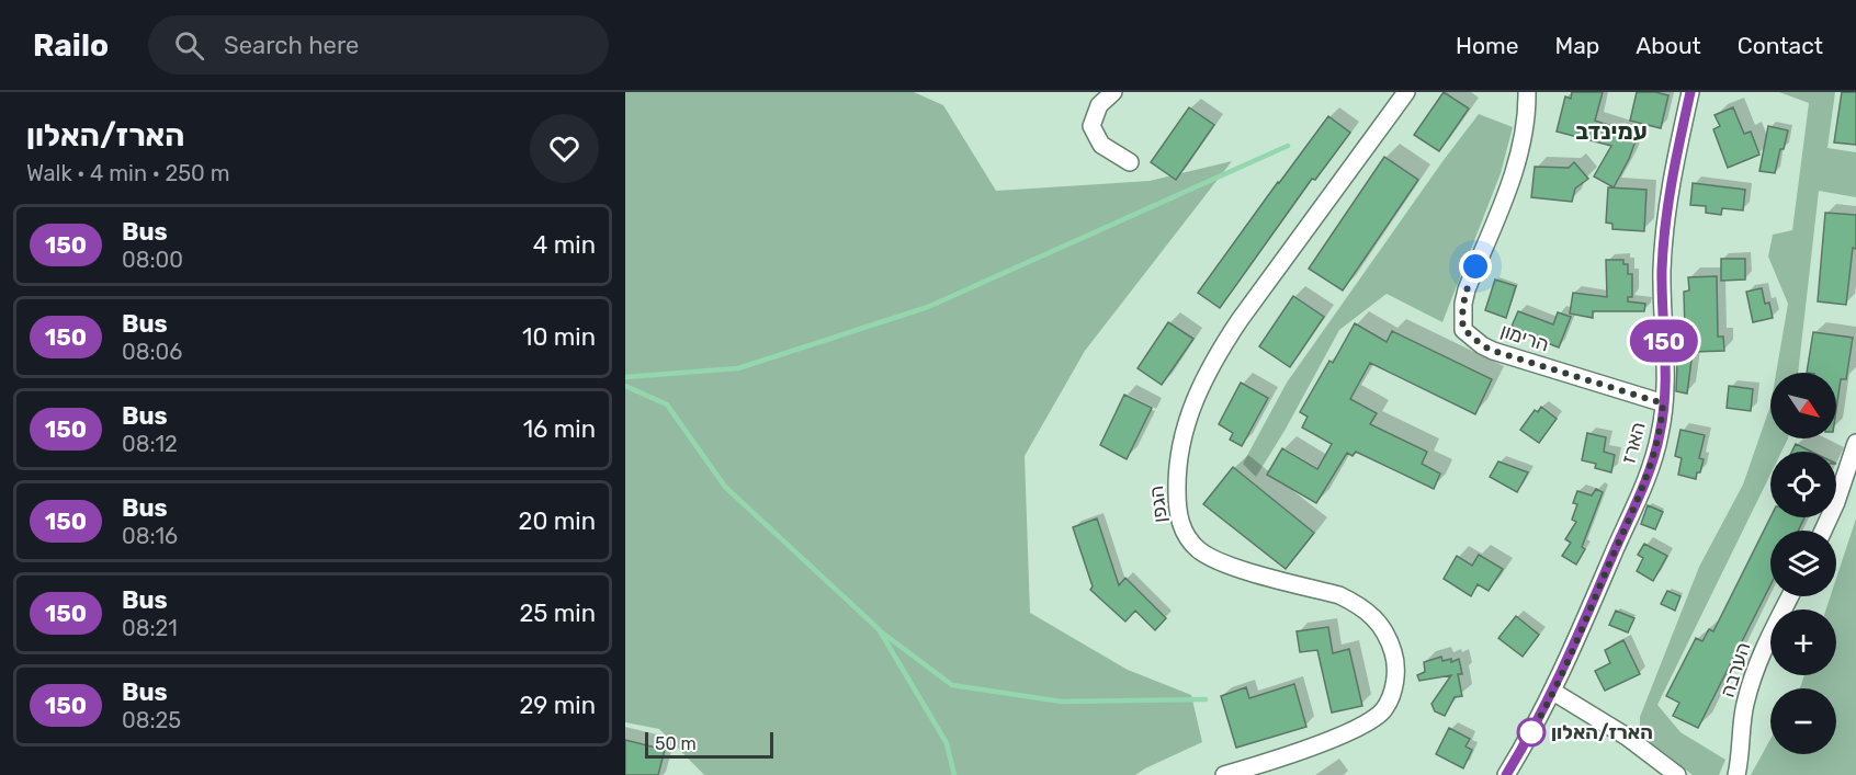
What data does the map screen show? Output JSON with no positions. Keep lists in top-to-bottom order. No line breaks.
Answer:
{"streets":{"street":["הרימון","הארז","הגפן","הערבה"]},"crossings":[["הרימון","הארז"]],"districts":["עמינדב"],"places":["הארז/האלון"],"lines":["bus line 150"],"scale_bar":"50 m","north":"bottom right","page":{"header":"Railo","search":"Search here","nav":["Home","Map","About","Contact"],"heading":["הארז/האלון","Walk · 4 min · 250 m"],"on_map":"150","list":[{"mark":"150","name":"Bus","note":"08:00","value":"4 min"},{"mark":"150","name":"Bus","note":"08:06","value":"10 min"},{"mark":"150","name":"Bus","note":"08:12","value":"16 min"},{"mark":"150","name":"Bus","note":"08:16","value":"20 min"},{"mark":"150","name":"Bus","note":"08:21","value":"25 min"},{"mark":"150","name":"Bus","note":"08:25","value":"29 min"}],"map_buttons":["+","−"],"scale":"50 m"}}
